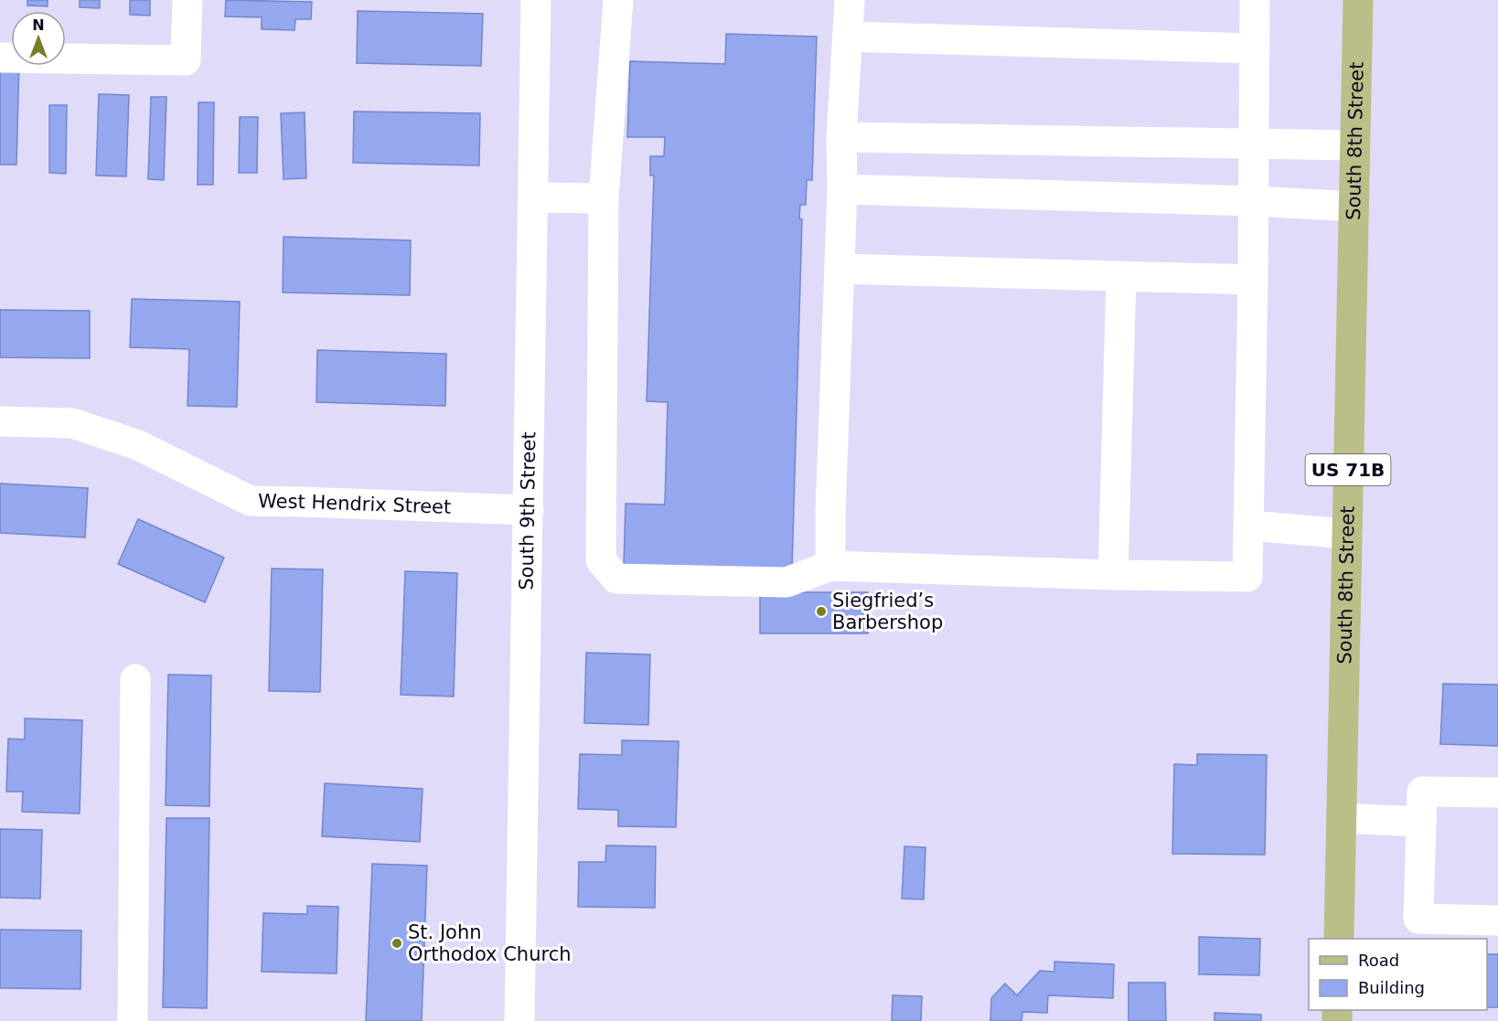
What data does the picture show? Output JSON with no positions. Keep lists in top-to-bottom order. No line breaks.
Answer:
{"streets":{"main road":["South 8th Street","US 71B"],"street":["West Hendrix Street","South 9th Street"]},"crossings":[["West Hendrix Street","South 9th Street"]],"places":["Siegfried’s Barbershop","St. John Orthodox Church"],"legend":["Road","Building"],"north":"top"}
